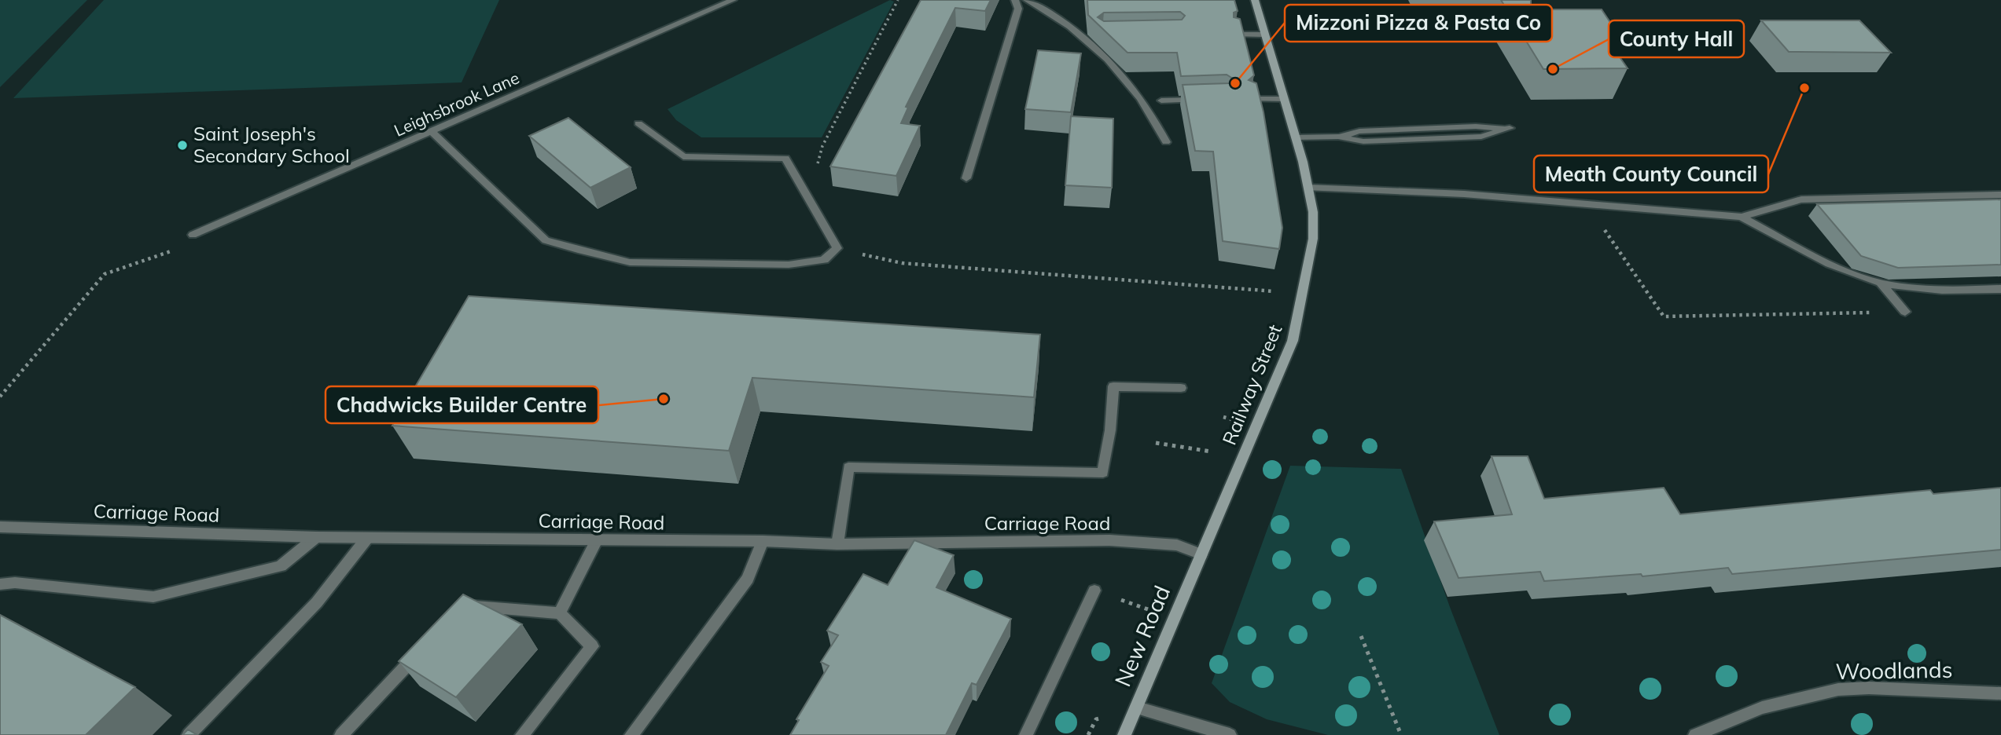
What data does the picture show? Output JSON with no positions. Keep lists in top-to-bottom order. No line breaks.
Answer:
{"streets":{"main road":["Railway Street","New Road"],"street":["Leighsbrook Lane","Carriage Road","Woodlands"]},"crossings":[["Railway Street","Carriage Road"],["Railway Street","New Road"],["Carriage Road","New Road"]],"places":["County Hall","Mizzoni Pizza & Pasta Co","Meath County Council","Saint Joseph's Secondary School","Chadwicks Builder Centre"]}
